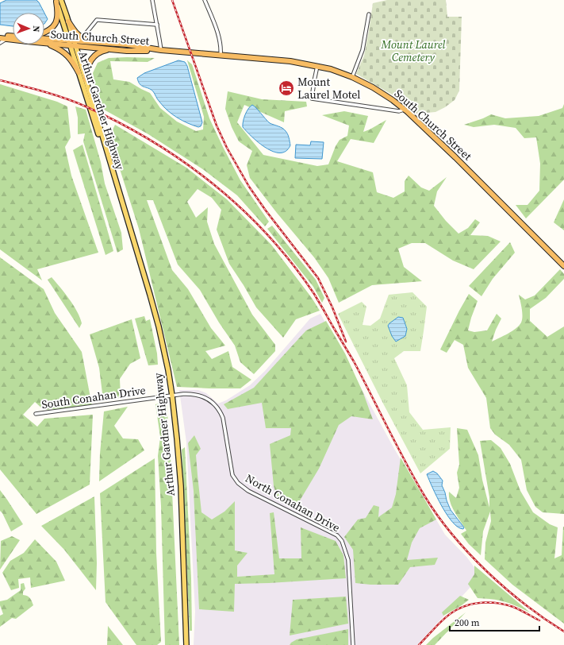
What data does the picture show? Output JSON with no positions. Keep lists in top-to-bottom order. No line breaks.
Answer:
{"streets":{"highway":["South Church Street"],"main road":["Arthur Gardner Highway"],"street":["South Conahan Drive","North Conahan Drive"]},"crossings":[["South Church Street","Arthur Gardner Highway"],["Arthur Gardner Highway","South Conahan Drive"],["Arthur Gardner Highway","North Conahan Drive"],["South Conahan Drive","North Conahan Drive"]],"parks":["Mount Laurel Cemetery"],"places":{"hotel":["Mount Laurel Motel"]},"scale_bar":"200 m","north":"right"}
